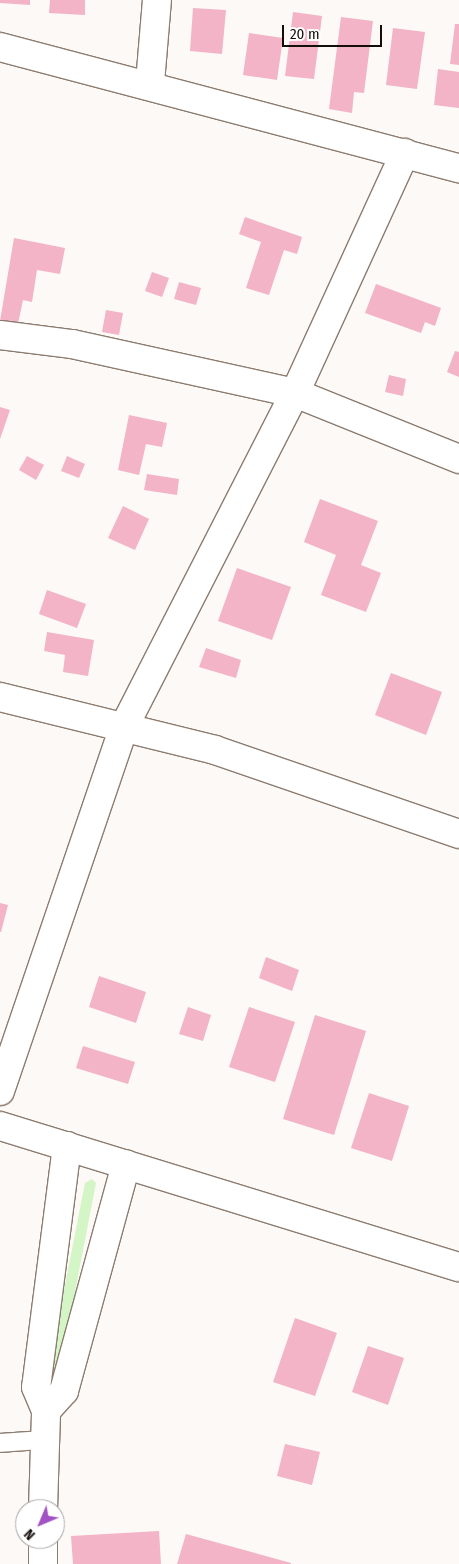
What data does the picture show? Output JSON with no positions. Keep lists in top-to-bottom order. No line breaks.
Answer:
{"scale_bar":"20 m","north":"bottom left"}
